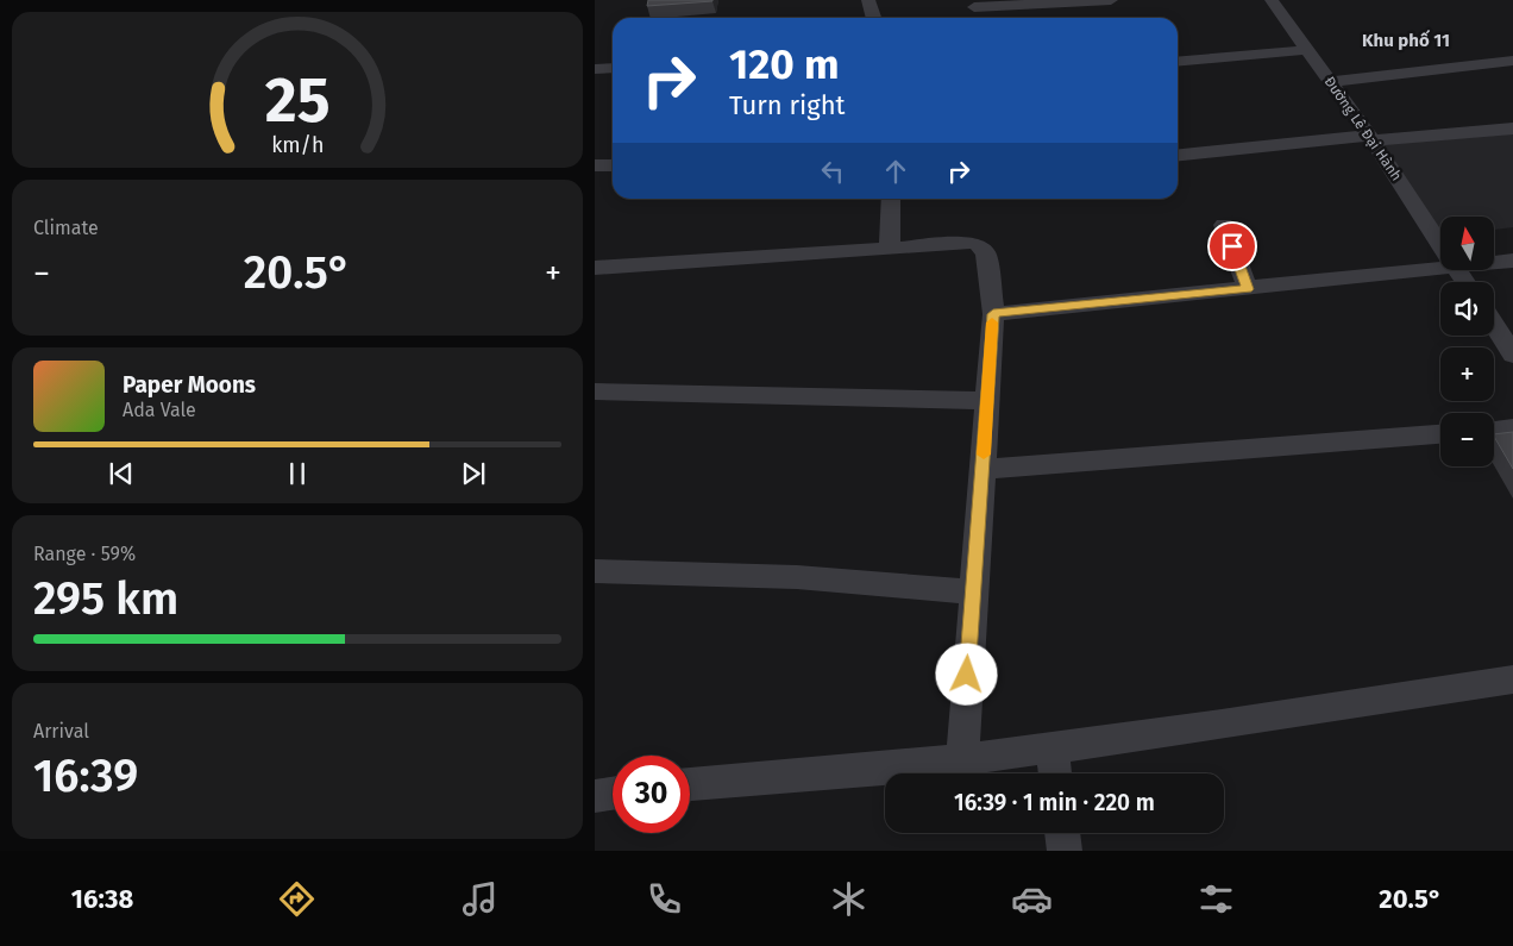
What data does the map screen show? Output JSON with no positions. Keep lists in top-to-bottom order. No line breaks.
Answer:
{"streets":{"street":["Đường Lê Đại Hành"]},"districts":["Khu phố 11"],"north":"top","page":{"turn":["120 m","Turn right"],"tile":["Climate",["Range · 59%","295 km"],["Arrival","16:39"]],"map_buttons":["+","−"],"heat":["−","20.5°","+"],"song":["Paper Moons","Ada Vale"],"limit":"30","trip":"16:39 · 1 min · 220 m","tabs":["16:38","20.5°"],"gauge":["25","km/h"]}}
